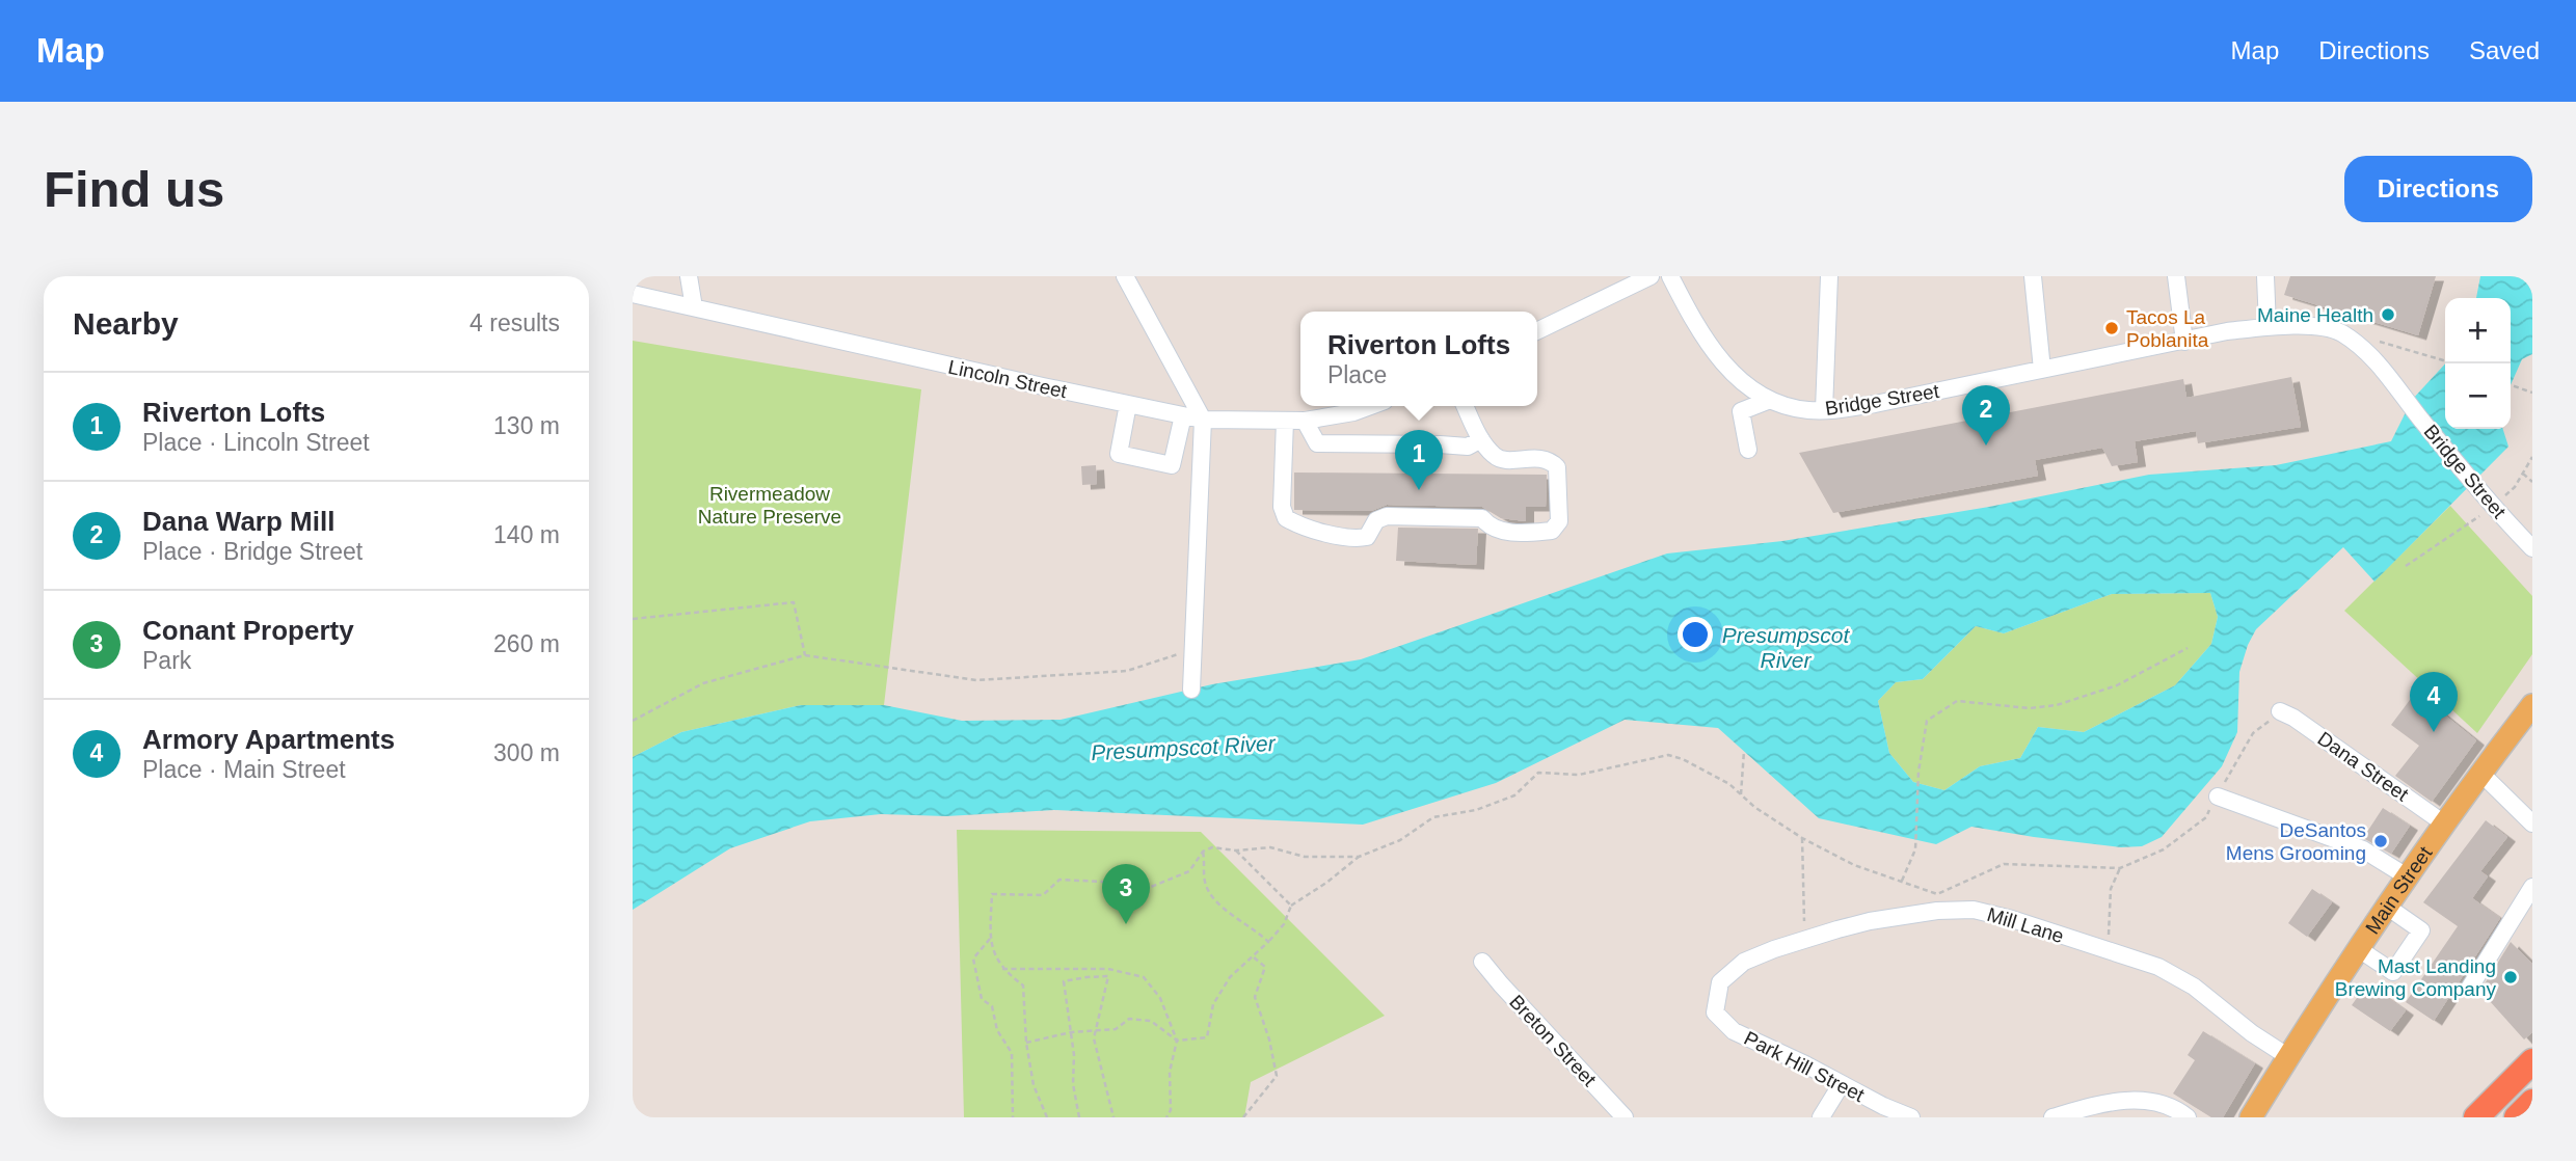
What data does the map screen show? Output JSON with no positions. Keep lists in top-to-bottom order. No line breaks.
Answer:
{"streets":{"main road":["Main Street"],"street":["Lincoln Street","Bridge Street","Dana Street","Mill Lane","Breton Street","Park Hill Street"]},"crossings":[["Dana Street","Main Street"],["Main Street","Mill Lane"],["Mill Lane","Park Hill Street"]],"water":["Presumpscot River"],"parks":["Rivermeadow Nature Preserve"],"places":["Maine Health","Tacos La Poblanita","DeSantos Mens Grooming","Mast Landing Brewing Company"],"page":{"header":"Map","nav":["Map","Directions","Saved"],"buttons":"Directions","title":"Find us","heading":["Nearby","4 results"],"map_buttons":["+","−"],"popup":["Riverton Lofts","Place"],"list":[{"mark":"1","name":"Riverton Lofts","note":"Place · Lincoln Street","value":"130 m"},{"mark":"2","name":"Dana Warp Mill","note":"Place · Bridge Street","value":"140 m"},{"mark":"3","name":"Conant Property","note":"Park","value":"260 m"},{"mark":"4","name":"Armory Apartments","note":"Place · Main Street","value":"300 m"}],"pins":["2","1","4","3"]}}
